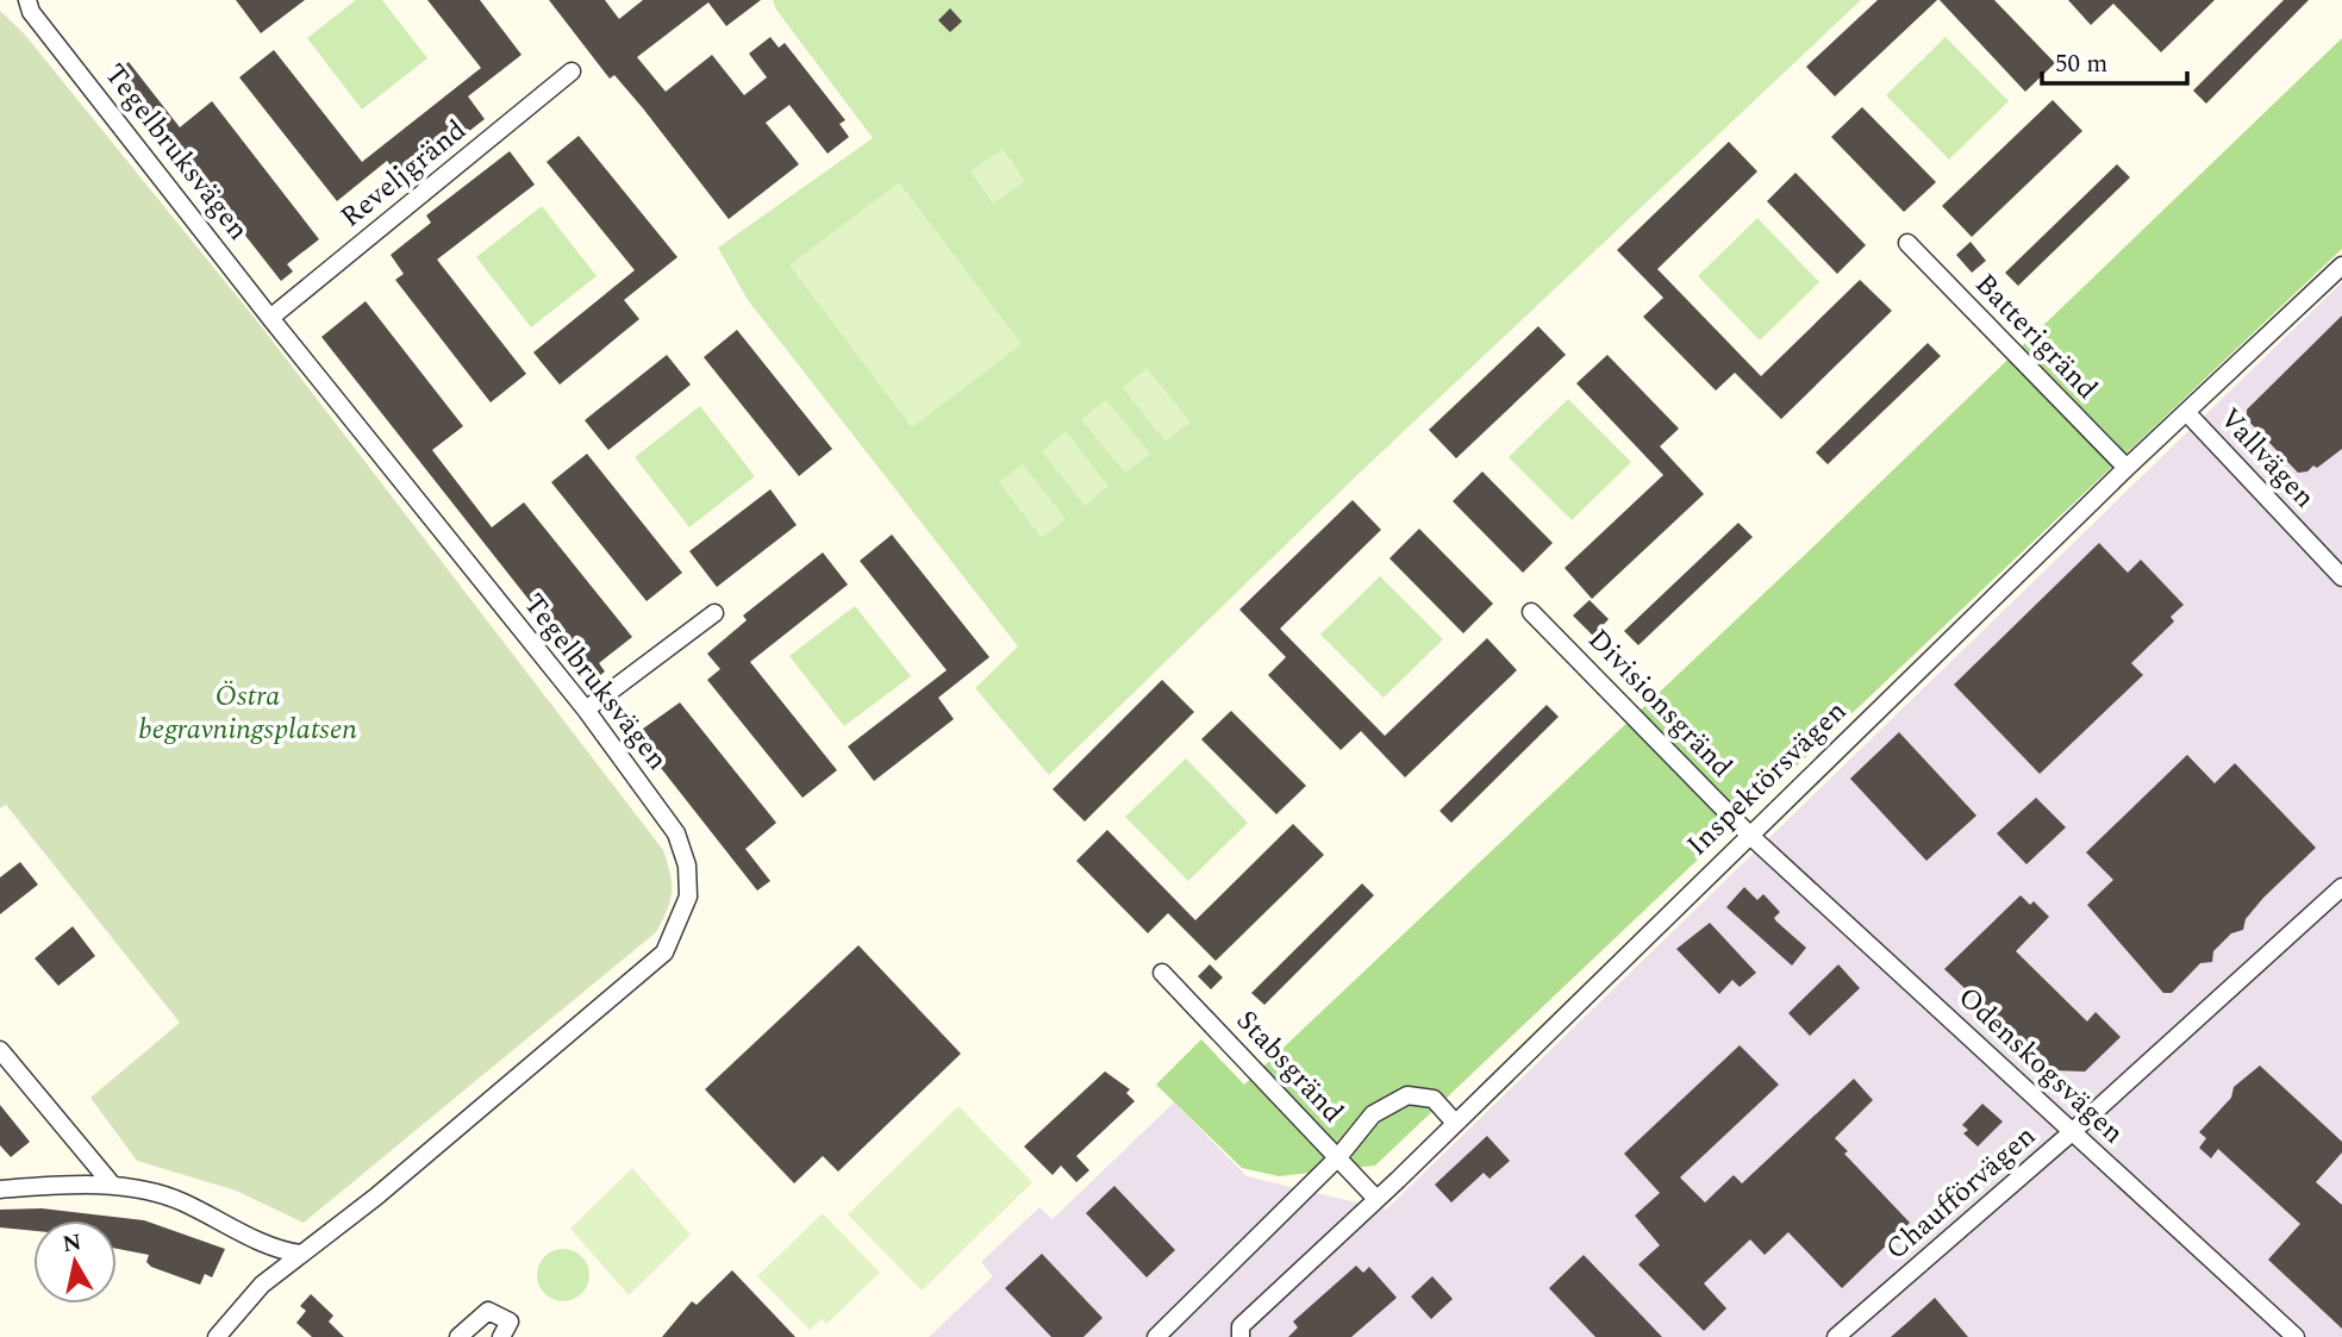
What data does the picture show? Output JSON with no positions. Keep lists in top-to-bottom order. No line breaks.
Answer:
{"streets":{"street":["Tegelbruksvägen","Reveljgränd","Batterigränd","Vallvägen","Divisionsgränd","Inspektörsvägen","Odenskogsvägen","Stabsgränd","Chaufförvägen"]},"crossings":[["Tegelbruksvägen","Reveljgränd"],["Batterigränd","Inspektörsvägen"],["Vallvägen","Inspektörsvägen"],["Divisionsgränd","Inspektörsvägen"],["Divisionsgränd","Odenskogsvägen"],["Inspektörsvägen","Odenskogsvägen"],["Inspektörsvägen","Stabsgränd"],["Odenskogsvägen","Chaufförvägen"]],"parks":["Östra begravningsplatsen"],"scale_bar":"50 m","north":"top"}
